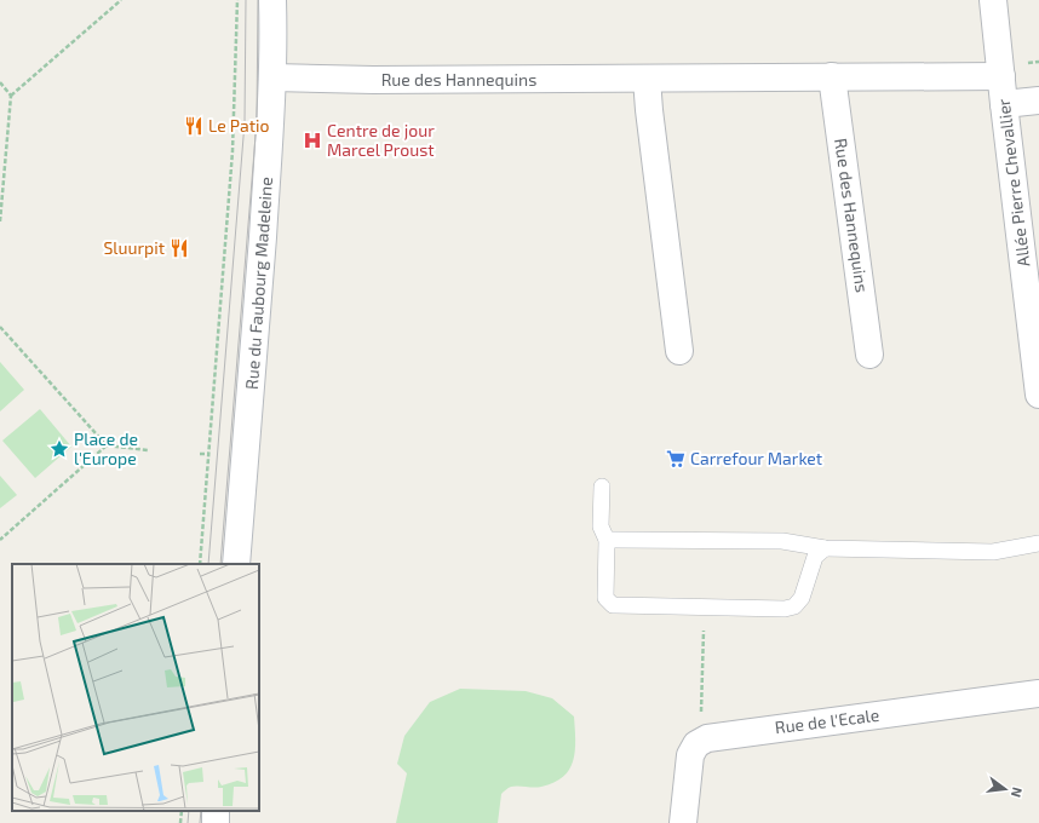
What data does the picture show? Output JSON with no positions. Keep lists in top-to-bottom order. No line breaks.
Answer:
{"streets":{"street":["Rue des Hannequins","Allée Pierre Chevallier","Rue du Faubourg Madeleine","Rue de l'Ecale"]},"crossings":[["Rue des Hannequins","Allée Pierre Chevallier"],["Rue des Hannequins","Rue du Faubourg Madeleine"]],"places":{"restaurant":["Le Patio","Sluurpit"],"hospital":["Centre de jour Marcel Proust"],"place":["Place de l'Europe"],"supermarket":["Carrefour Market"]},"north":"right"}
